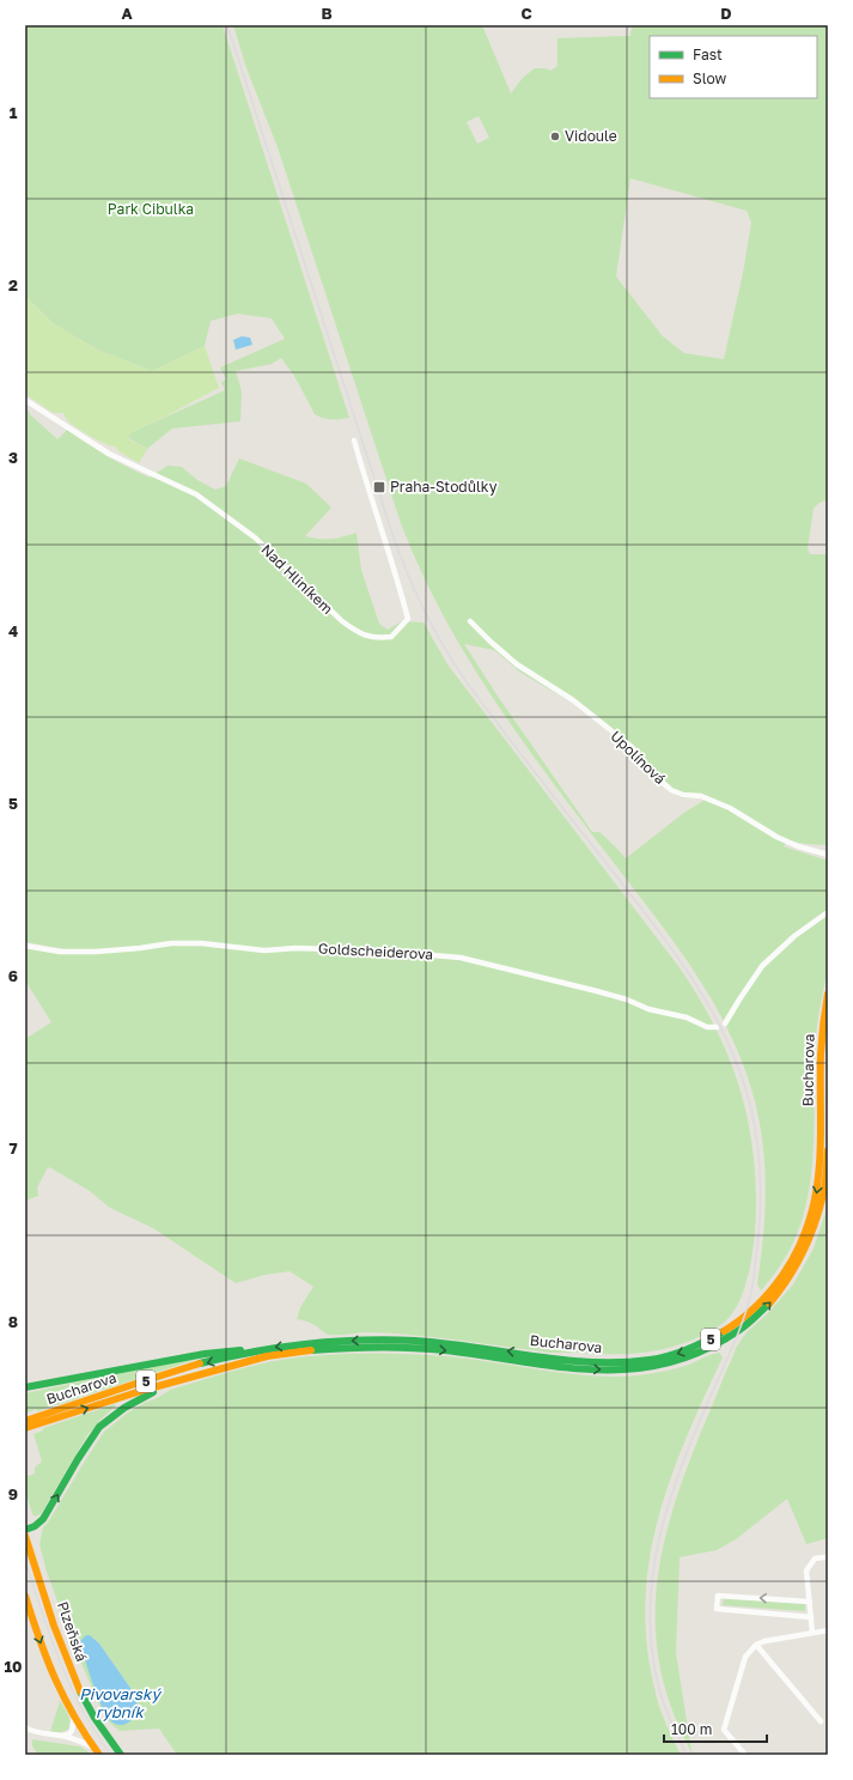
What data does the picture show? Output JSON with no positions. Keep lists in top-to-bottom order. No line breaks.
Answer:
{"streets":{"main road":["Bucharova","5","Plzeňská"],"street":["Nad Hliníkem","Upolínová","Goldscheiderova"]},"crossings":[["Bucharova","5"]],"water":["Pivovarský rybník"],"parks":["Park Cibulka"],"places":{"other":["Vidoule"],"transit":["Praha-Stodůlky"]},"legend":["Fast","Slow"],"scale_bar":"100 m","grid":{"columns":["A","B","C","D"],"rows":["1","2","3","4","5","6","7","8","9","10"]}}
